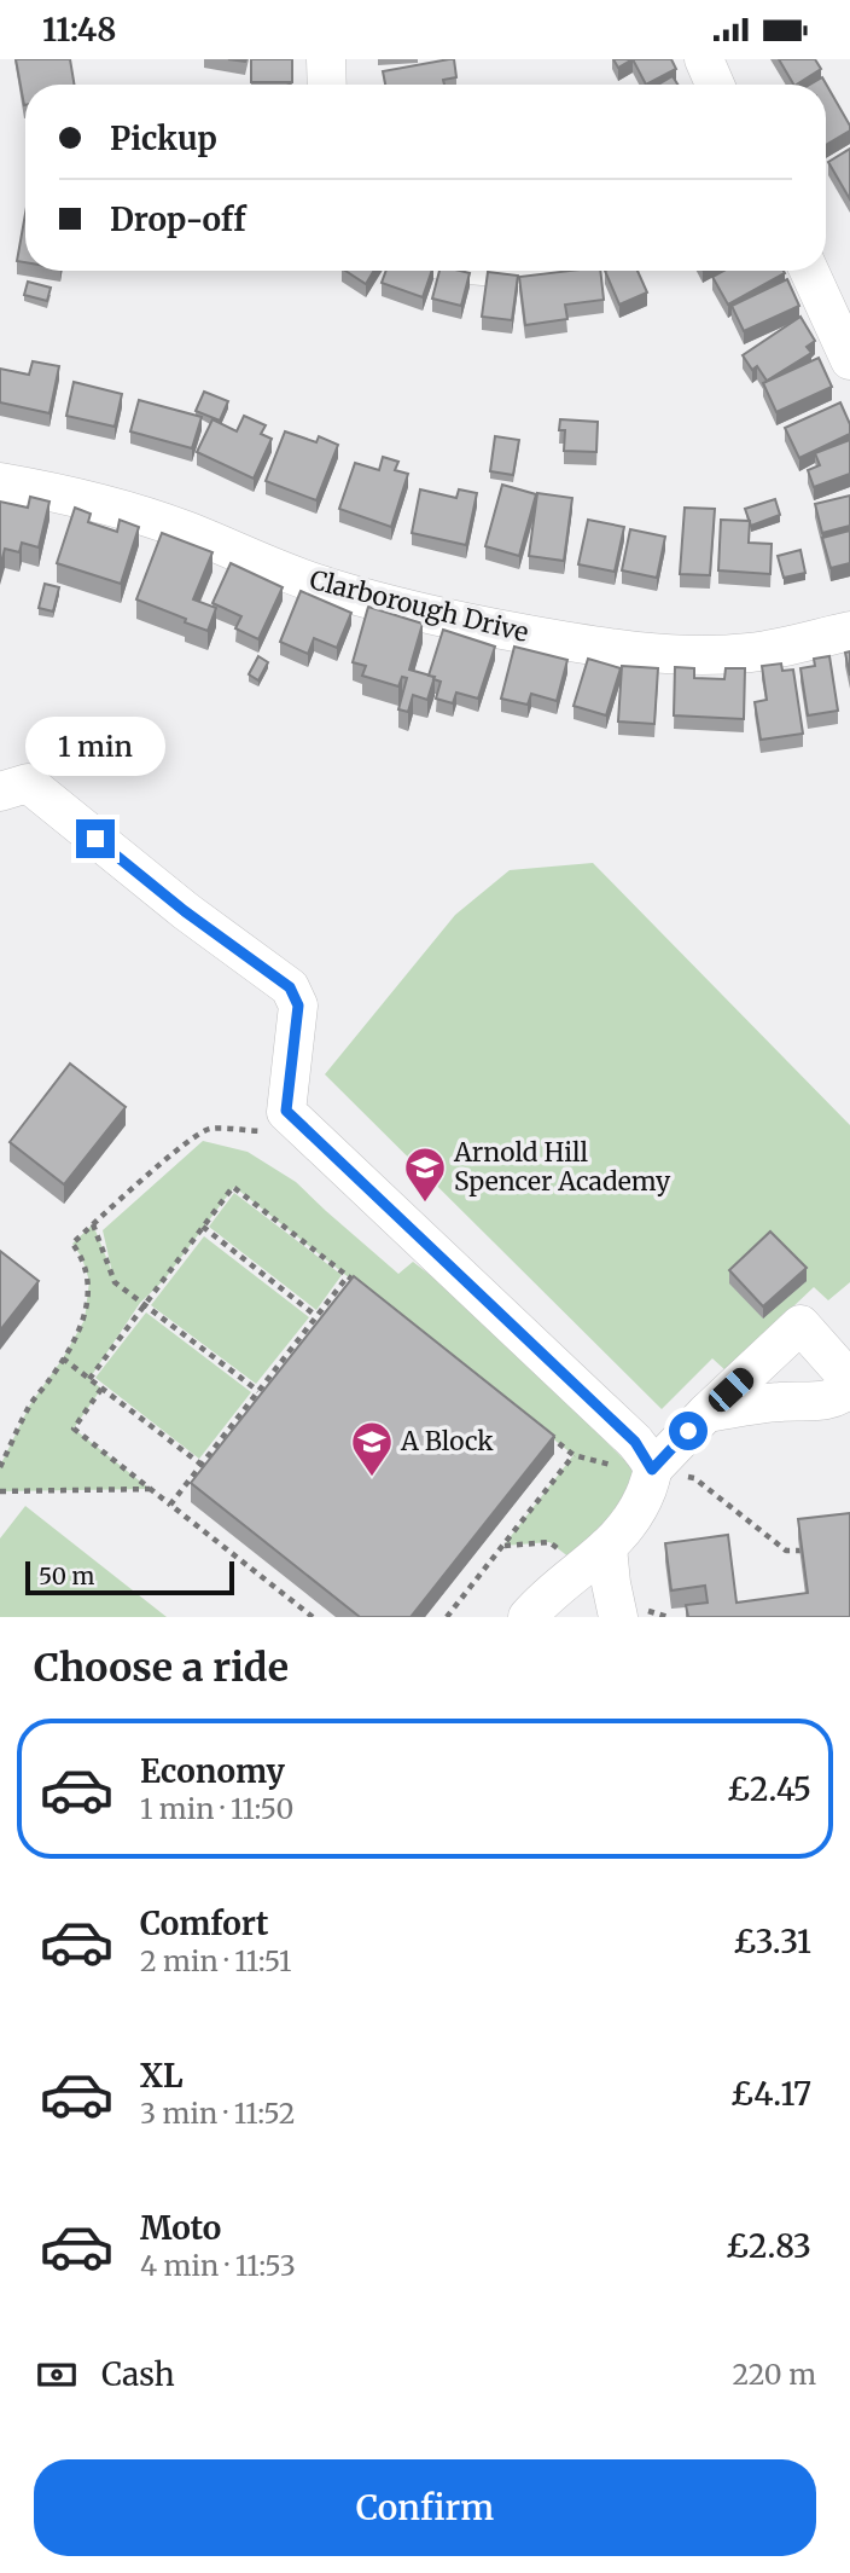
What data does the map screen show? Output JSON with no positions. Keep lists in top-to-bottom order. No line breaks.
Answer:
{"streets":{"street":["Clarborough Drive"]},"places":{"school or university":["Arnold Hill Spencer Academy","A Block"]},"scale_bar":"50 m","page":{"status":"11:48","banner":["Pickup","Drop-off"],"bubble":"1 min","scale":"50 m","heading":"Choose a ride","list":[{"name":"Economy","note":"1 min · 11:50","value":"£2.45"},{"name":"Comfort","note":"2 min · 11:51","value":"£3.31"},{"name":"XL","note":"3 min · 11:52","value":"£4.17"},{"name":"Moto","note":"4 min · 11:53","value":"£2.83"}],"pay":["Cash","220 m"],"buttons":"Confirm"}}
